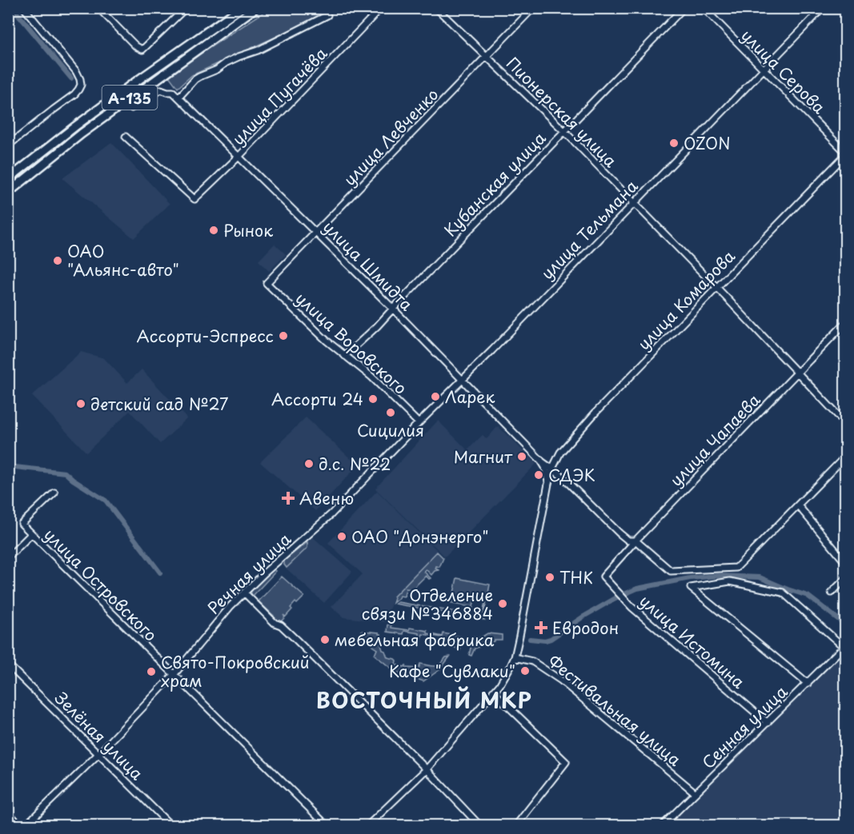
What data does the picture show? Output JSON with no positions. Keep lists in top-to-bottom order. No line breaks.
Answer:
{"streets":{"highway":["А-135"],"street":["улица Серова","улица Пугачёва","Пионерская улица","улица Левченко","Кубанская улица","улица Тельмана","улица Шмидта","улица Комарова","улица Воровского","улица Чапаева","Речная улица","улица Островского","улица Истомина","Фестивальная улица","Сенная улица","Зелёная улица"]},"crossings":[["улица Серова","улица Тельмана"],["улица Серова","улица Комарова"],["улица Пугачёва","улица Шмидта"],["Пионерская улица","улица Левченко"],["Пионерская улица","Кубанская улица"],["Пионерская улица","улица Тельмана"],["Пионерская улица","улица Комарова"],["Пионерская улица","улица Чапаева"],["улица Левченко","улица Шмидта"],["улица Левченко","улица Воровского"],["Кубанская улица","улица Шмидта"],["Кубанская улица","улица Воровского"],["улица Тельмана","улица Шмидта"],["улица Тельмана","улица Воровского"],["улица Тельмана","Речная улица"],["улица Шмидта","улица Комарова"],["улица Шмидта","улица Чапаева"],["улица Комарова","Фестивальная улица"],["улица Чапаева","улица Истомина"],["Речная улица","улица Островского"],["Речная улица","Зелёная улица"],["улица Истомина","Сенная улица"],["Фестивальная улица","Сенная улица"]],"districts":["ВОСТОЧНЫЙ МКР"],"places":{"other":["OZON","Рынок","ОАО \"Альянс-авто\"","Ассорти-Эспресс","Ларек","Ассорти 24","детский сад №27","Сицилия","Магнит","д.с. №22","СДЭК","ОАО \"Донэнерго\"","ТНК","Отделение связи №346884","мебельная фабрика","Кафе \"Сувлаки\"","Свято-Покровский храм"],"health":["Авеню","Евродон"]}}
